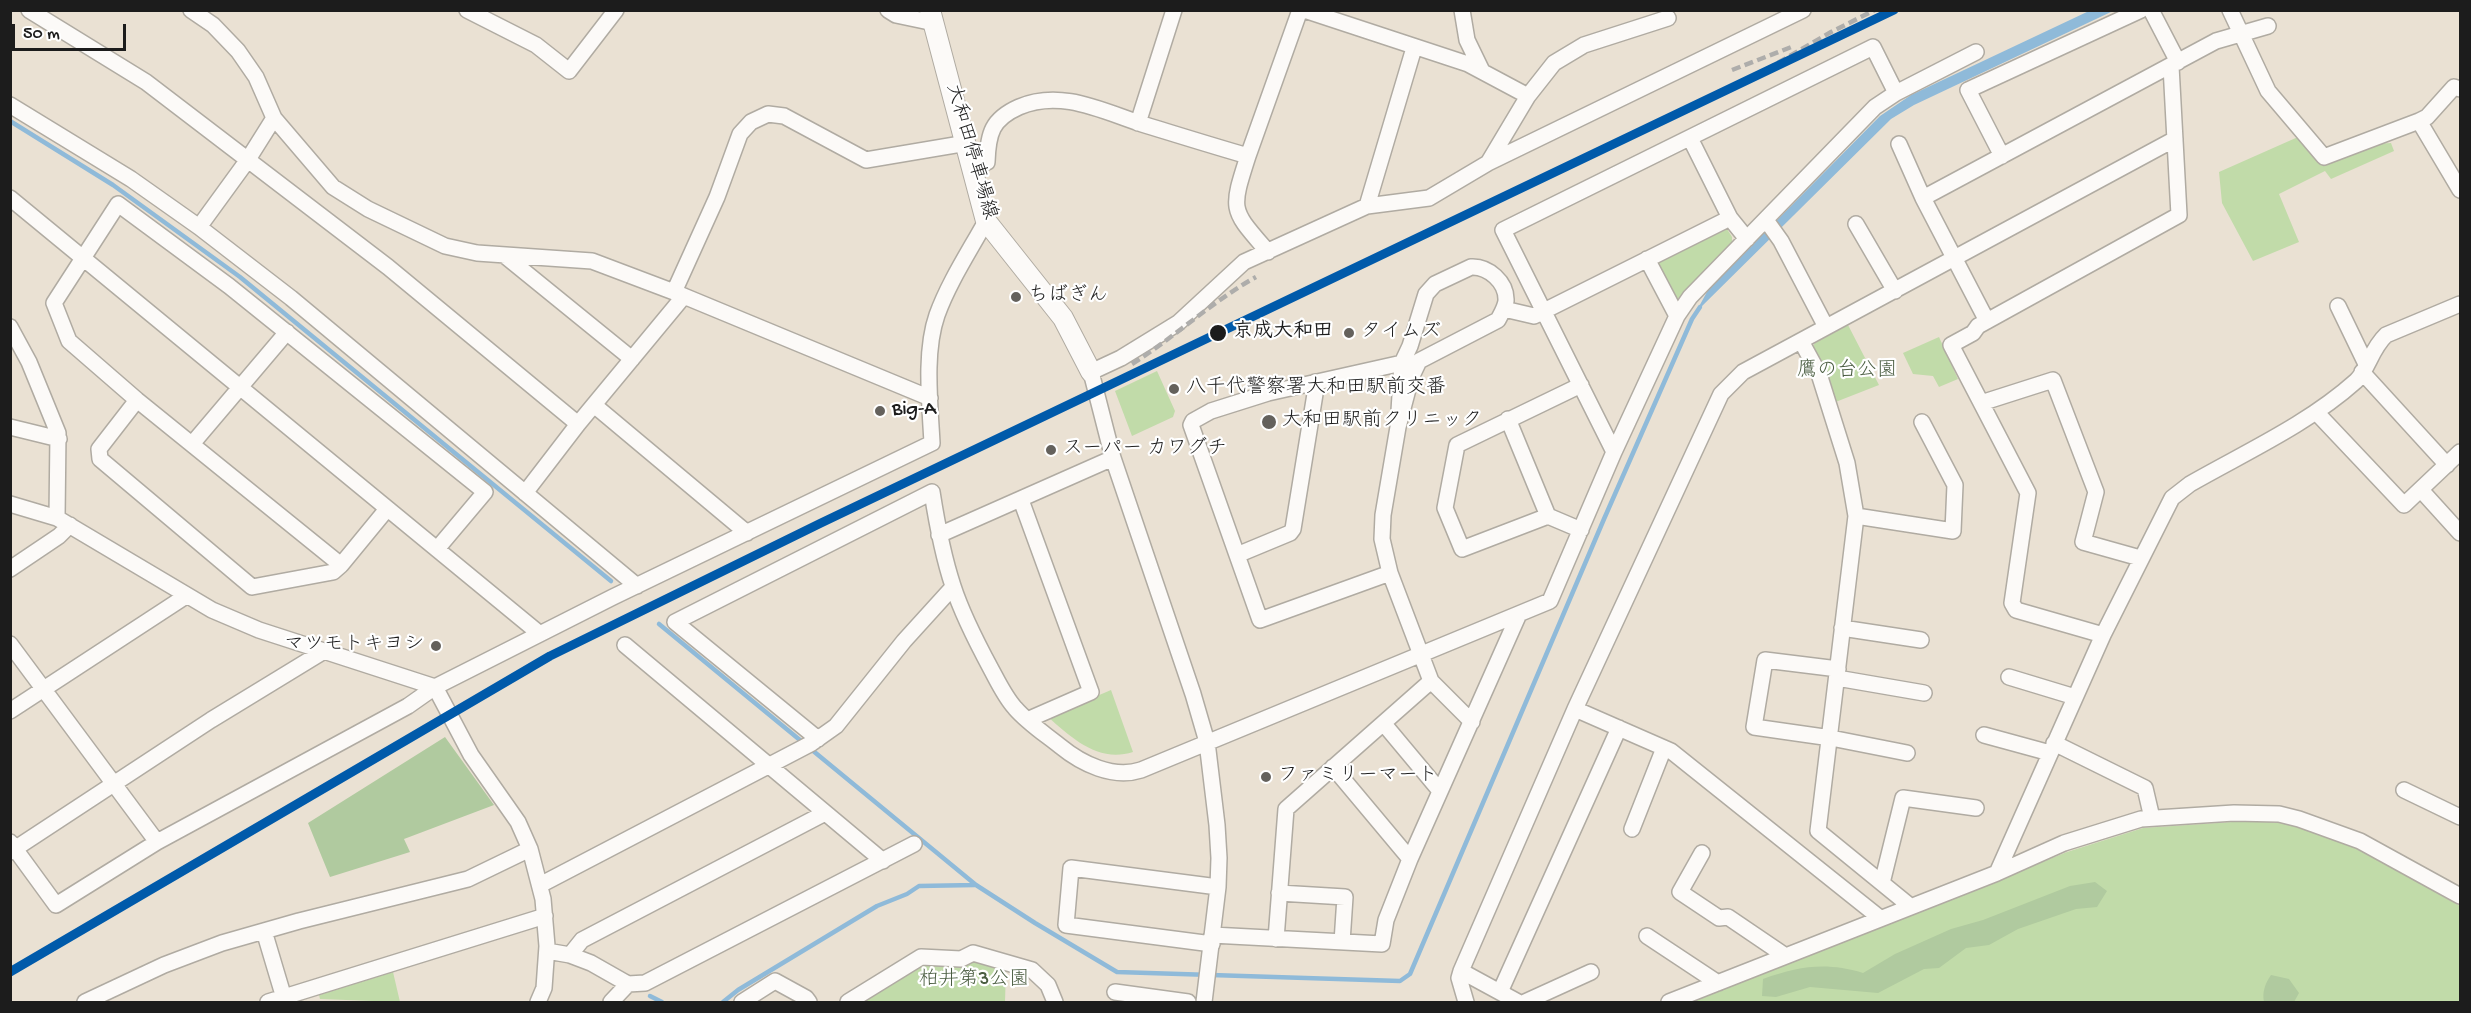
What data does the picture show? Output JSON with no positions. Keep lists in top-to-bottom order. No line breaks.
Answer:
{"streets":{"main road":["大和田停車場線"]},"parks":["鷹の台公園","柏井第3公園"],"places":["ちばぎん","京成大和田","タイムズ","八千代警察署大和田駅前交番","Big-A","大和田駅前クリニック","スーパー カワグチ","マツモトキヨシ","ファミリーマート"],"scale_bar":"50 m"}
